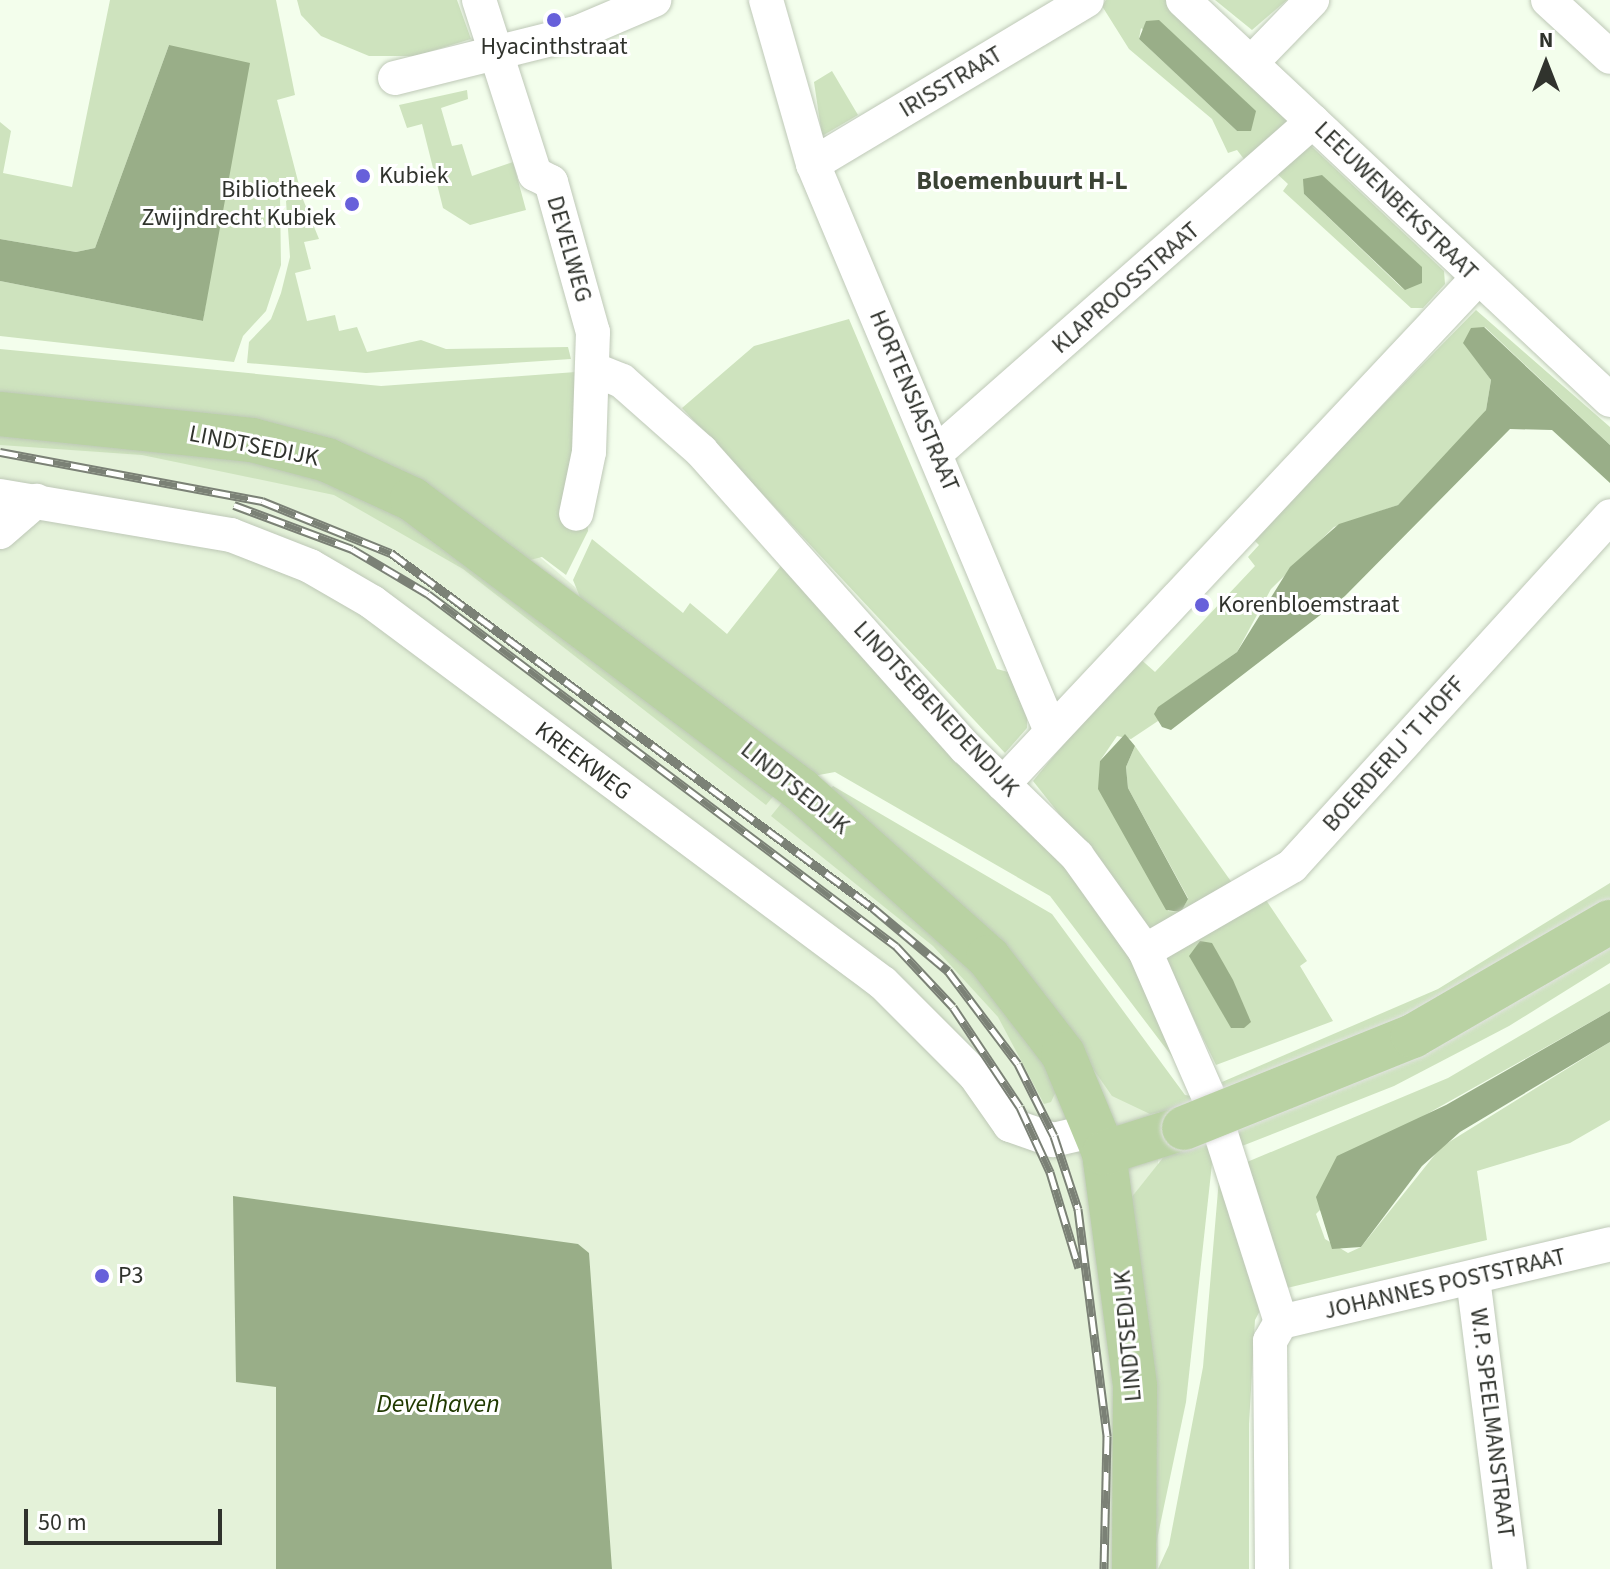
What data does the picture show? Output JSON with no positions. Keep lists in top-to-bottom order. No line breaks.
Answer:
{"streets":{"main road":["LINDTSEDIJK"],"street":["IRISSTRAAT","LEEUWENBEKSTRAAT","DEVELWEG","KLAPROOSSTRAAT","HORTENSIASTRAAT","LINDTSEBENEDENDIJK","BOERDERIJ 'T HOFF","KREEKWEG","JOHANNES POSTSTRAAT","W.P. SPEELMANSTRAAT"]},"crossings":[["IRISSTRAAT","HORTENSIASTRAAT"],["LEEUWENBEKSTRAAT","KLAPROOSSTRAAT"],["DEVELWEG","LINDTSEBENEDENDIJK"],["KLAPROOSSTRAAT","HORTENSIASTRAAT"],["LINDTSEDIJK","KREEKWEG"],["LINDTSEBENEDENDIJK","BOERDERIJ 'T HOFF"],["LINDTSEBENEDENDIJK","JOHANNES POSTSTRAAT"],["JOHANNES POSTSTRAAT","W.P. SPEELMANSTRAAT"]],"districts":["Bloemenbuurt H-L"],"water":["Develhaven"],"places":["Hyacinthstraat","Kubiek","Bibliotheek Zwijndrecht Kubiek","Korenbloemstraat","P3"],"scale_bar":"50 m","north":"top"}
